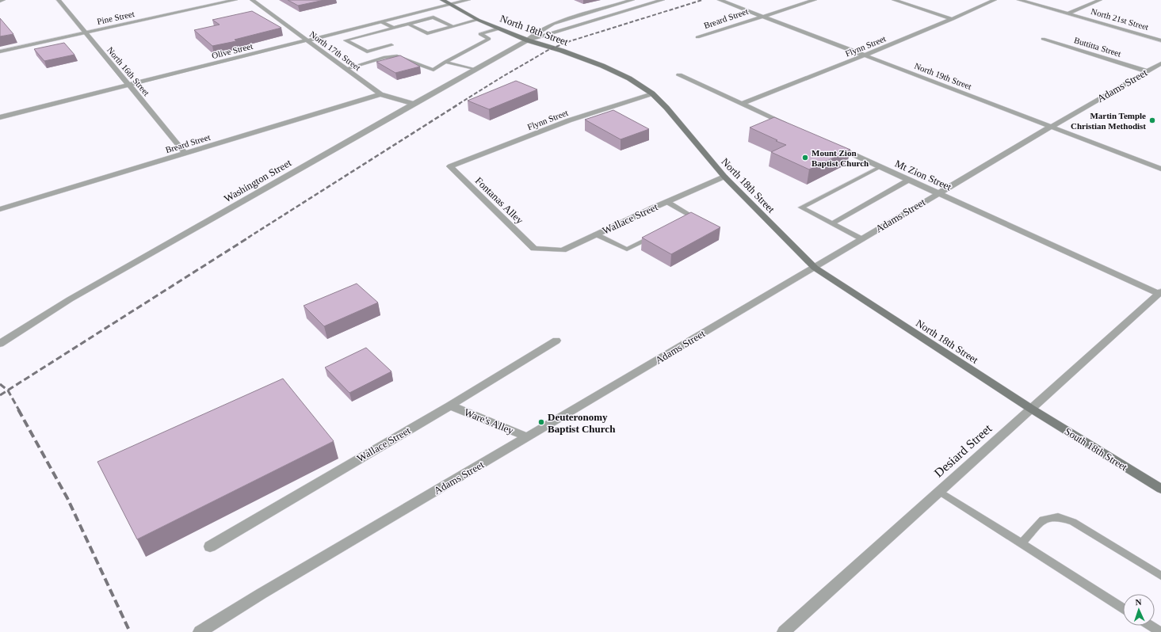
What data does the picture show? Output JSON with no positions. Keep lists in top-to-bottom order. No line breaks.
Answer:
{"streets":{"main road":["North 18th Street","South 18th Street"],"street":["Pine Street","Breard Street","North 21st Street","Flynn Street","Buttitta Street","Olive Street","North 17th Street","North 16th Street","North 19th Street","Adams Street","Mt Zion Street","Washington Street","Fontanas Alley","Wallace Street","Ware's Alley","Desiard Street"]},"crossings":[["Pine Street","North 16th Street"],["Breard Street","North 17th Street"],["Breard Street","North 16th Street"],["Breard Street","North 19th Street"],["North 18th Street","Flynn Street"],["North 18th Street","Olive Street"],["North 18th Street","Adams Street"],["North 18th Street","Washington Street"],["North 18th Street","Wallace Street"],["North 18th Street","South 18th Street"],["North 18th Street","Desiard Street"],["Flynn Street","North 19th Street"],["Flynn Street","Fontanas Alley"],["Buttitta Street","Adams Street"],["Olive Street","North 17th Street"],["Olive Street","North 16th Street"],["North 17th Street","Washington Street"],["North 19th Street","Adams Street"],["Adams Street","Mt Zion Street"],["Adams Street","Ware's Alley"],["Mt Zion Street","Desiard Street"],["Fontanas Alley","Wallace Street"],["Wallace Street","Ware's Alley"],["South 18th Street","Desiard Street"]],"places":["Martin Temple Christian Methodist","Mount Zion Baptist Church","Deuteronomy Baptist Church"],"north":"top"}
